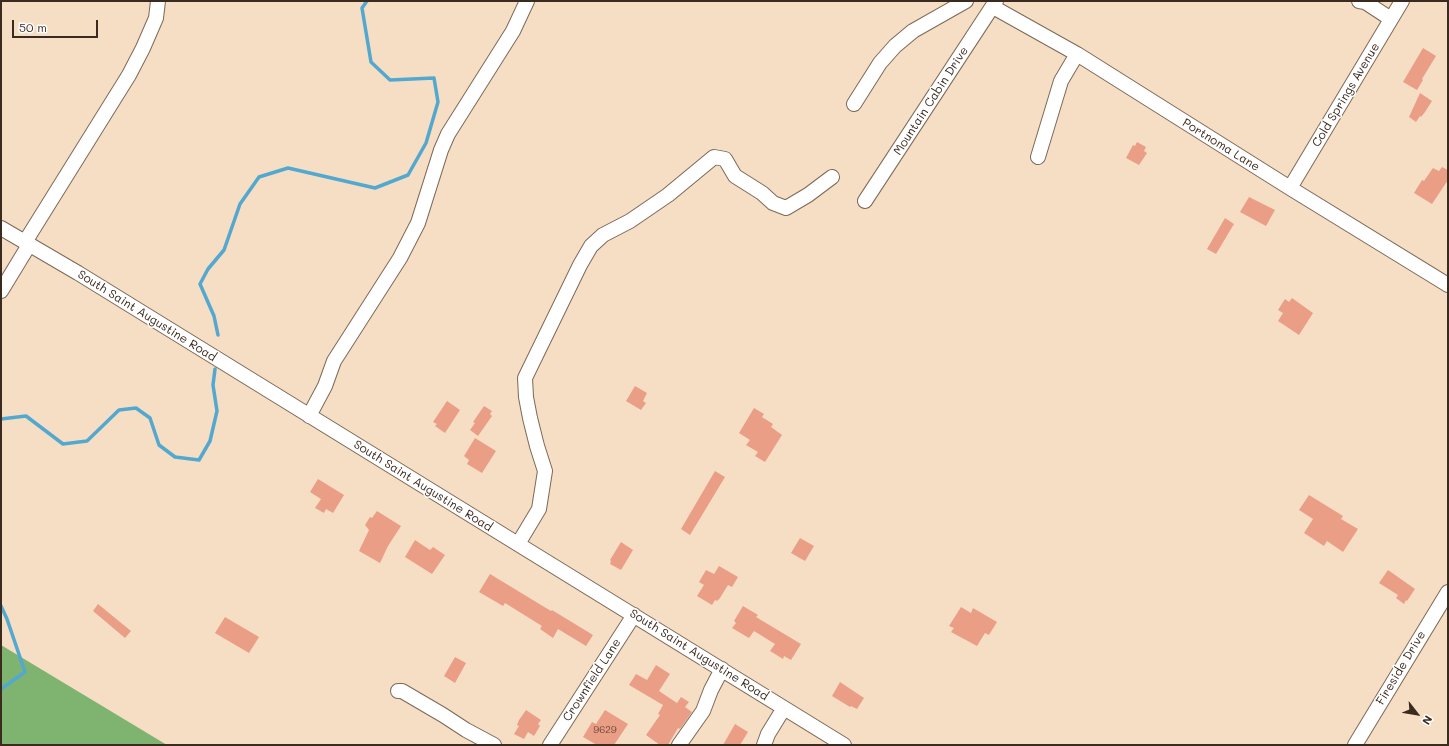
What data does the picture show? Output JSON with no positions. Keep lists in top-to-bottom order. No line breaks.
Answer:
{"streets":{"street":["Cold Springs Avenue","Mountain Cabin Drive","Portnoma Lane","South Saint Augustine Road","Fireside Drive","Crownfield Lane"]},"crossings":[["Cold Springs Avenue","Portnoma Lane"],["Mountain Cabin Drive","Portnoma Lane"],["South Saint Augustine Road","Crownfield Lane"]],"house_numbers":["9629"],"scale_bar":"50 m","north":"bottom right"}
